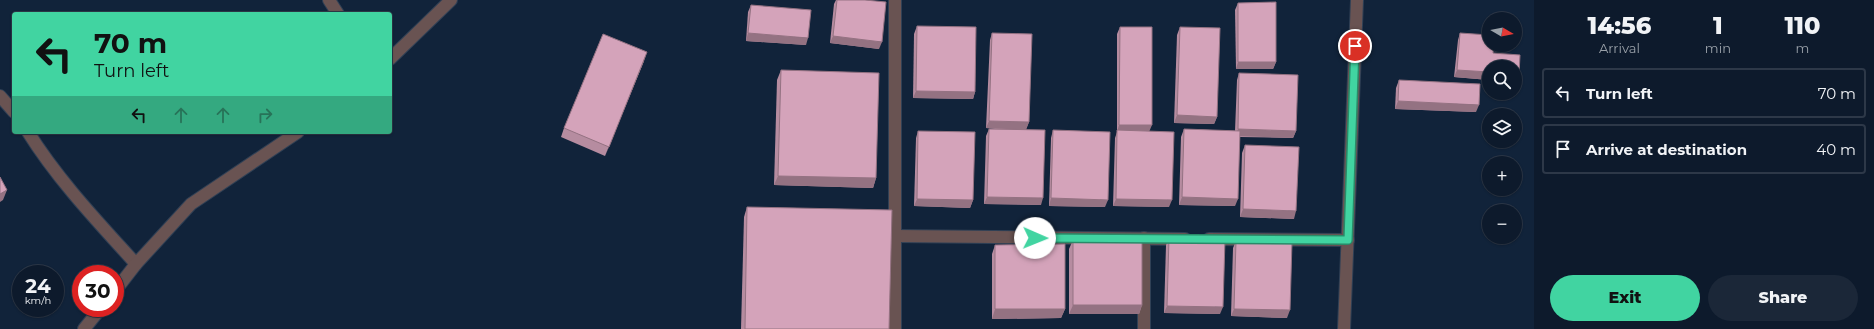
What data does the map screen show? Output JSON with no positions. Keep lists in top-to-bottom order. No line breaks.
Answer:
{"north":"right","page":{"eta":["14:56","Arrival","1","min","110","m"],"map_buttons":["+","−"],"turn":["70 m","Turn left"],"list":[{"name":"Turn left","value":"70 m"},{"name":"Arrive at destination","value":"40 m"}],"speed":"24 km/h","limit":"30","buttons":["Exit","Share"]}}
